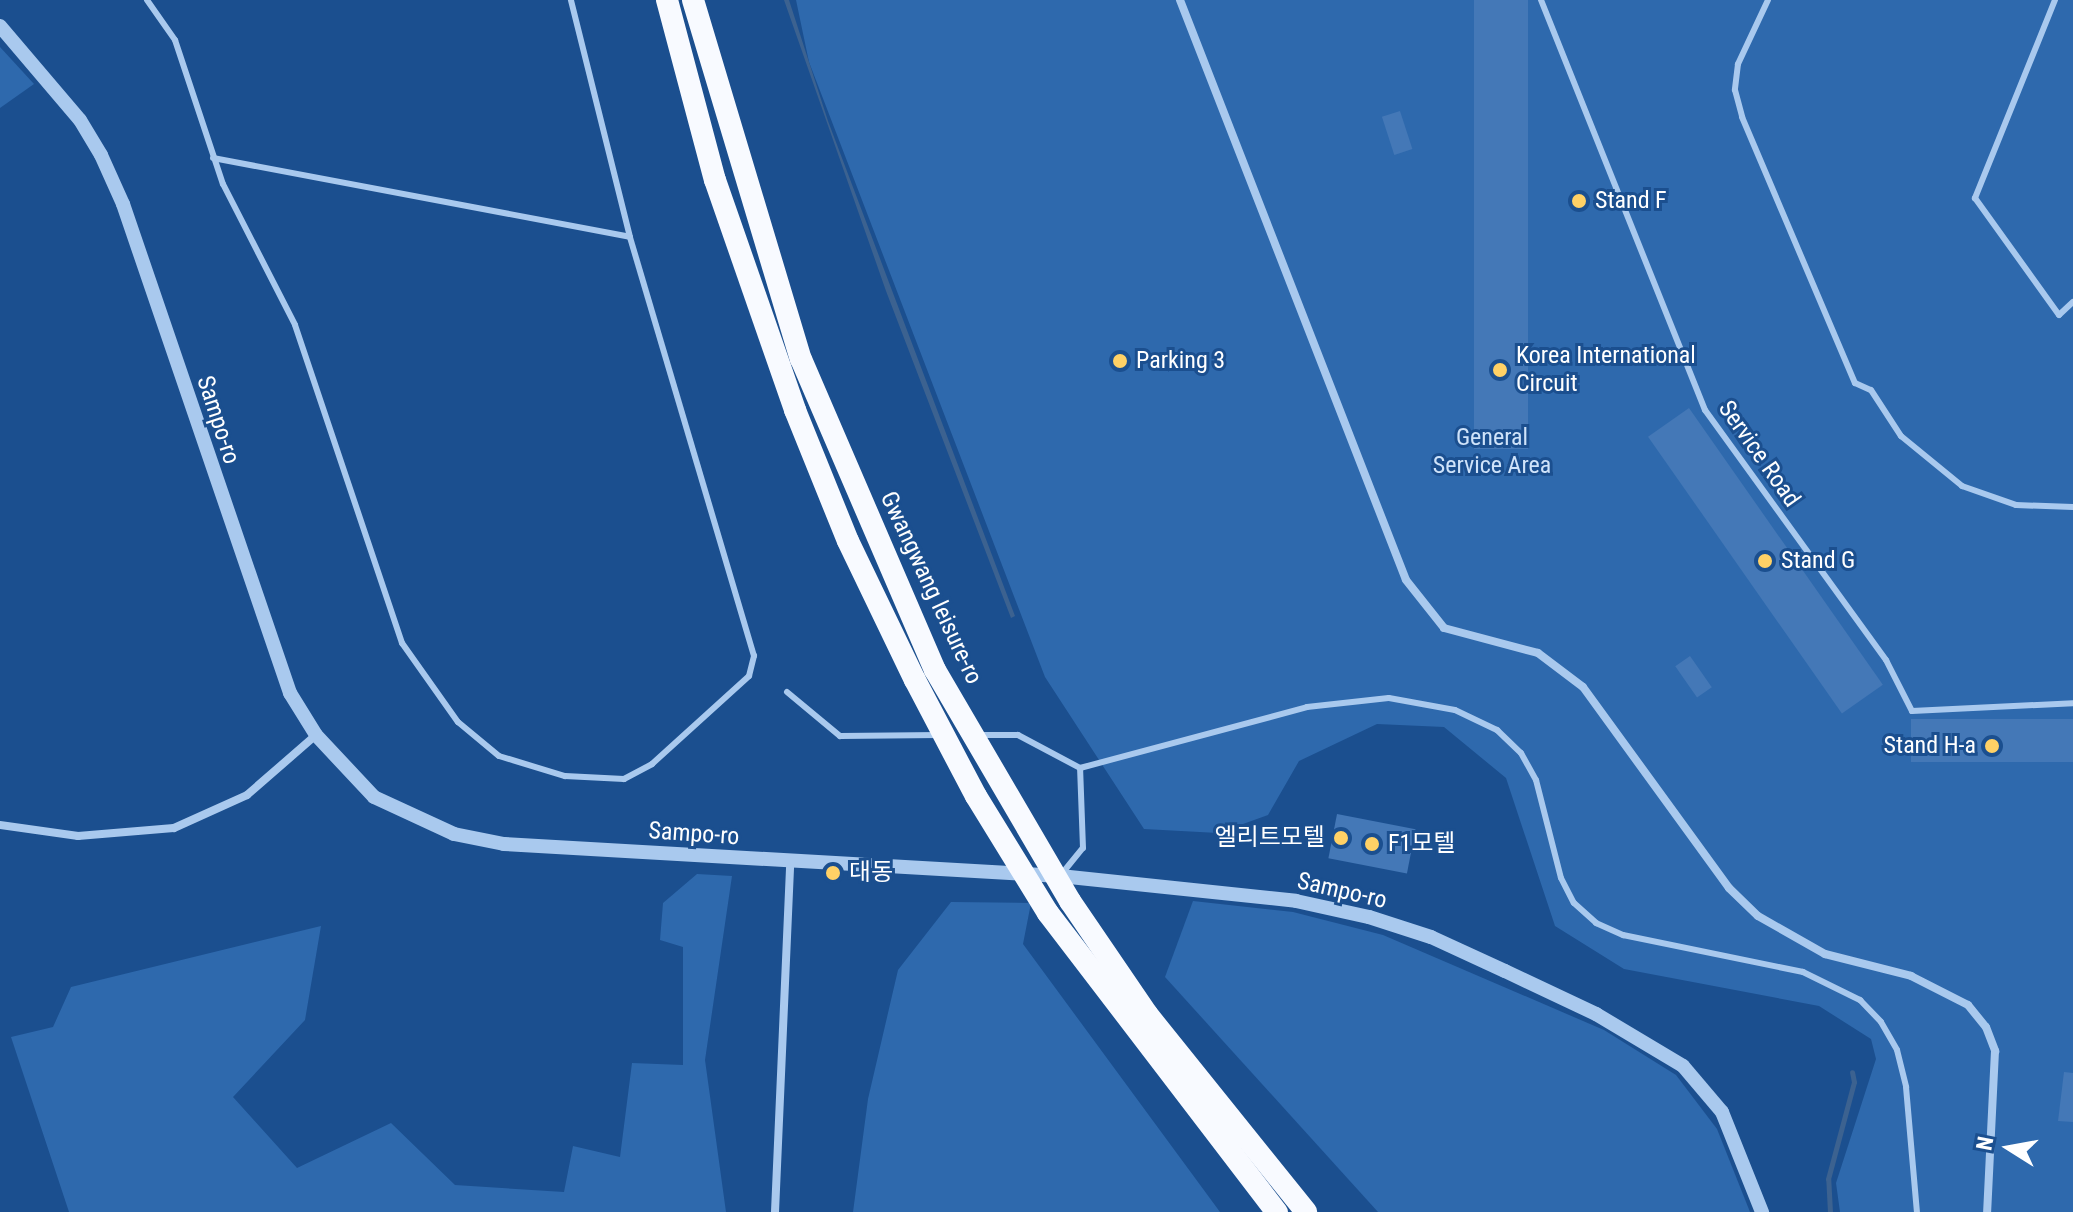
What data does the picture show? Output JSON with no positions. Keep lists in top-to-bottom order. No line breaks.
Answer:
{"streets":{"highway":["Gwangwang leisure-ro"],"street":["Sampo-ro"],"lane":["Service Road"]},"parks":["General Service Area"],"places":["Stand F","Parking 3","Korea International Circuit","Stand G","Stand H-a","엘리트모텔","F1모텔","대동"],"north":"left"}
